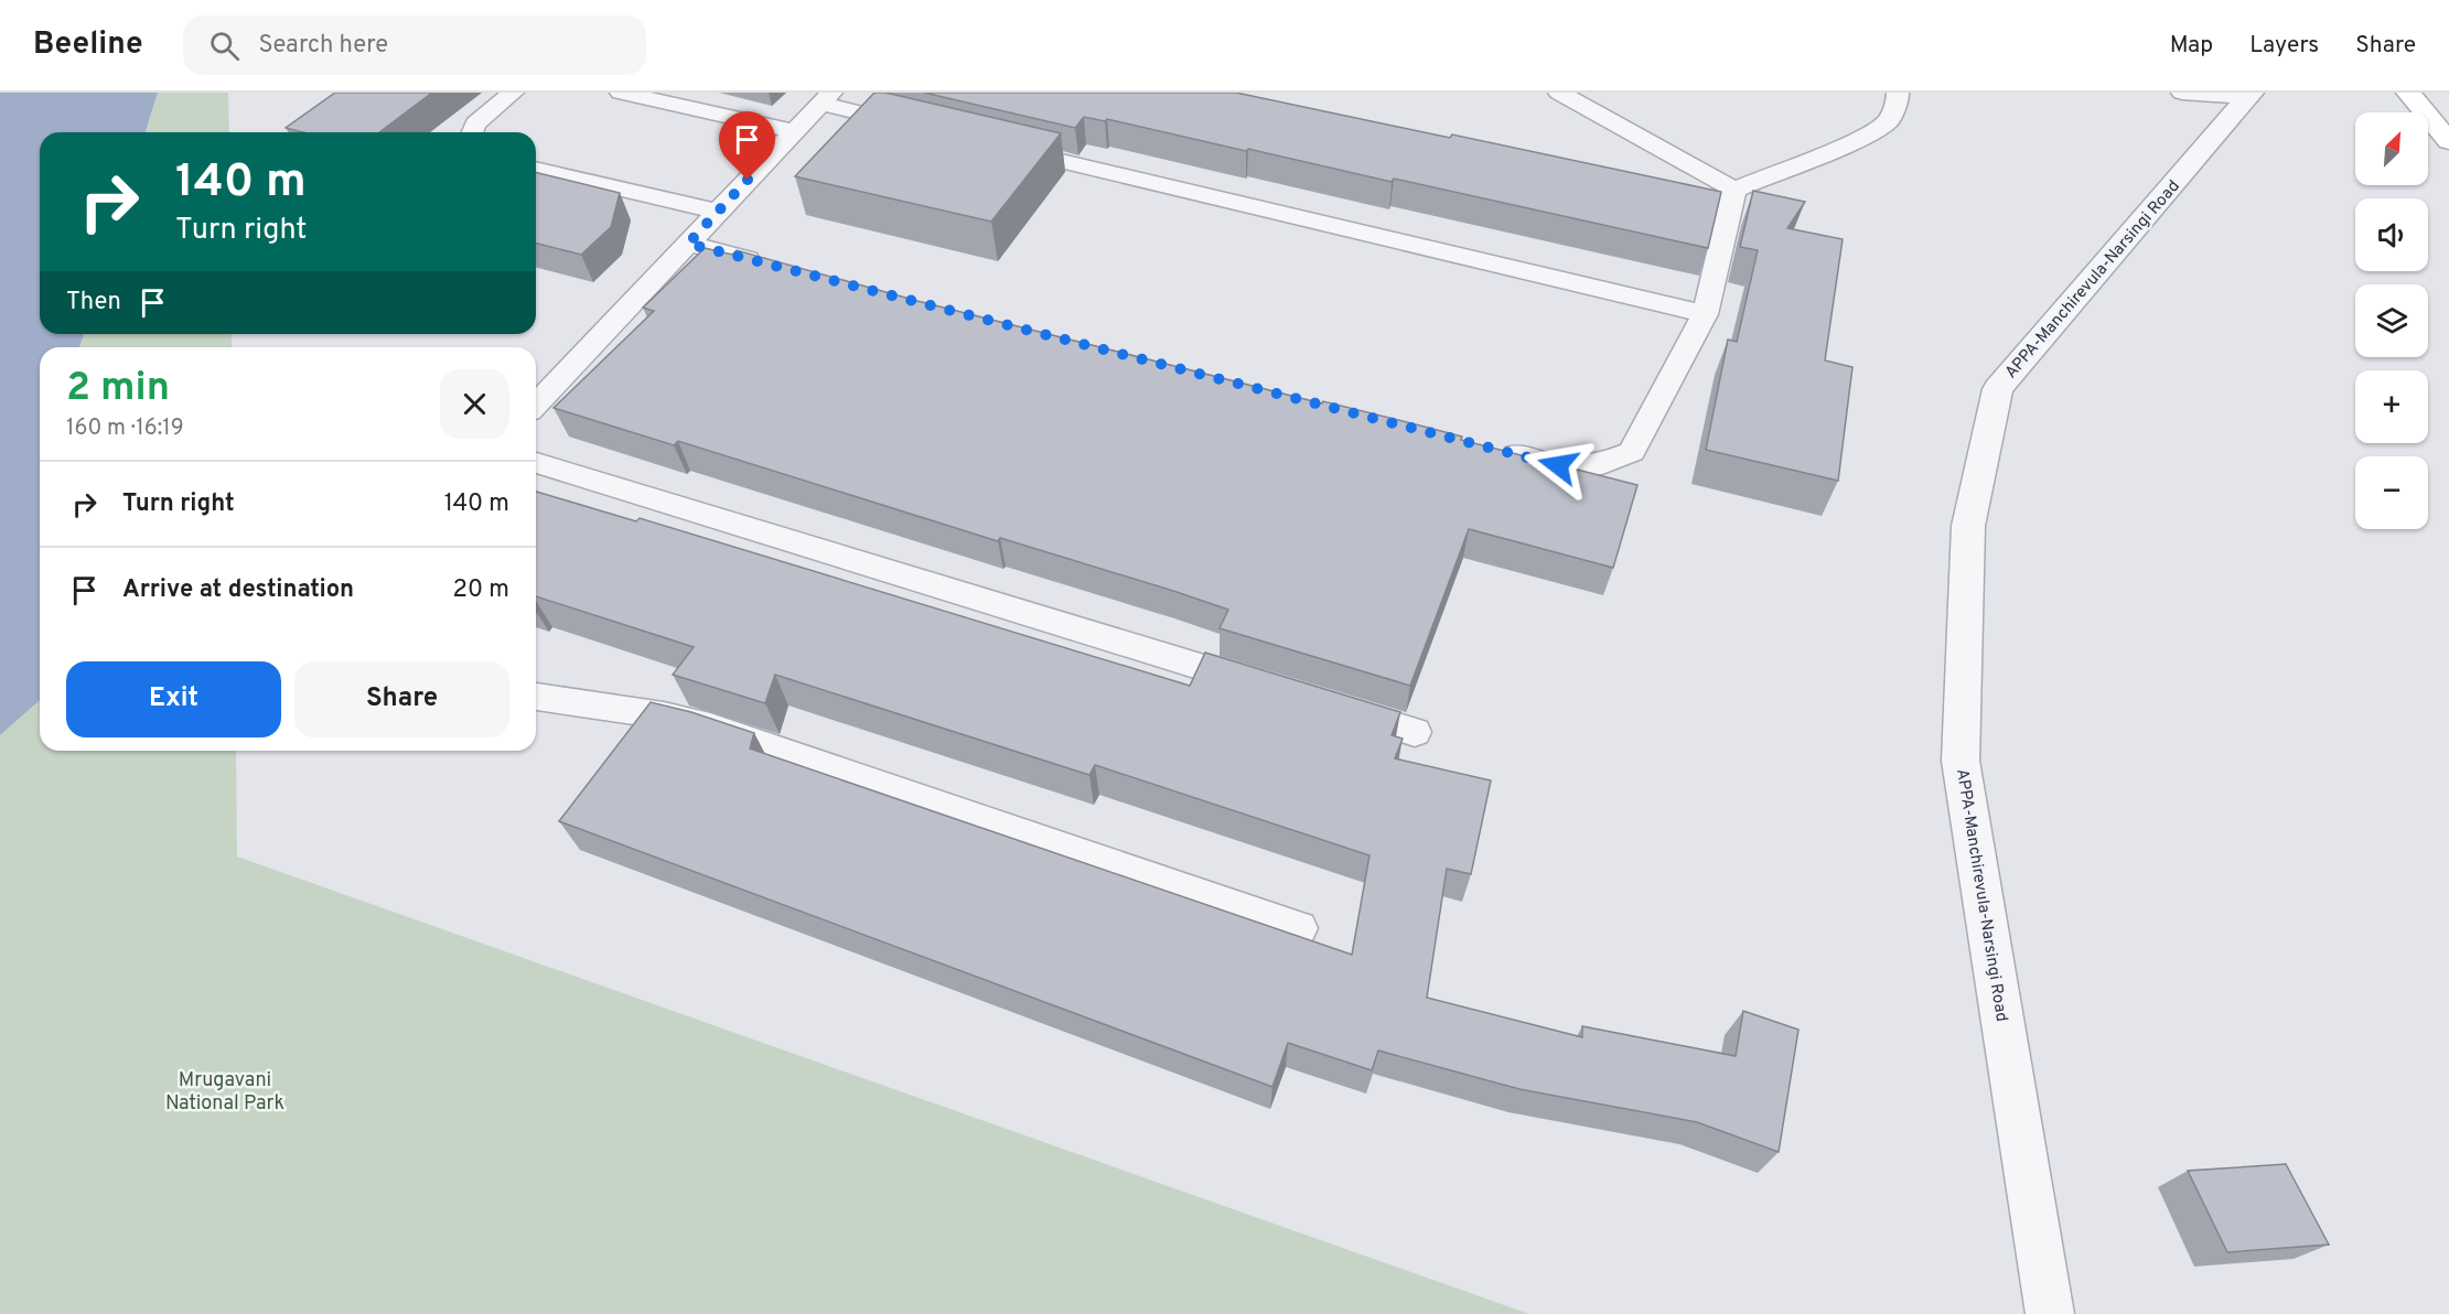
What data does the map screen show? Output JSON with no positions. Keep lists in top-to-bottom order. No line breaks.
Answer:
{"streets":{"street":["APPA-Manchirevula-Narsingi Road"]},"parks":["Mrugavani National Park"],"north":"top right","page":{"header":"Beeline","search":"Search here","nav":["Map","Layers","Share"],"map_buttons":["+","−"],"turn":["140 m","Turn right"],"then":"Then","heading":["2 min","160 m · 16:19"],"list":[{"name":"Turn right","value":"140 m"},{"name":"Arrive at destination","value":"20 m"}],"buttons":["Exit","Share"]}}
